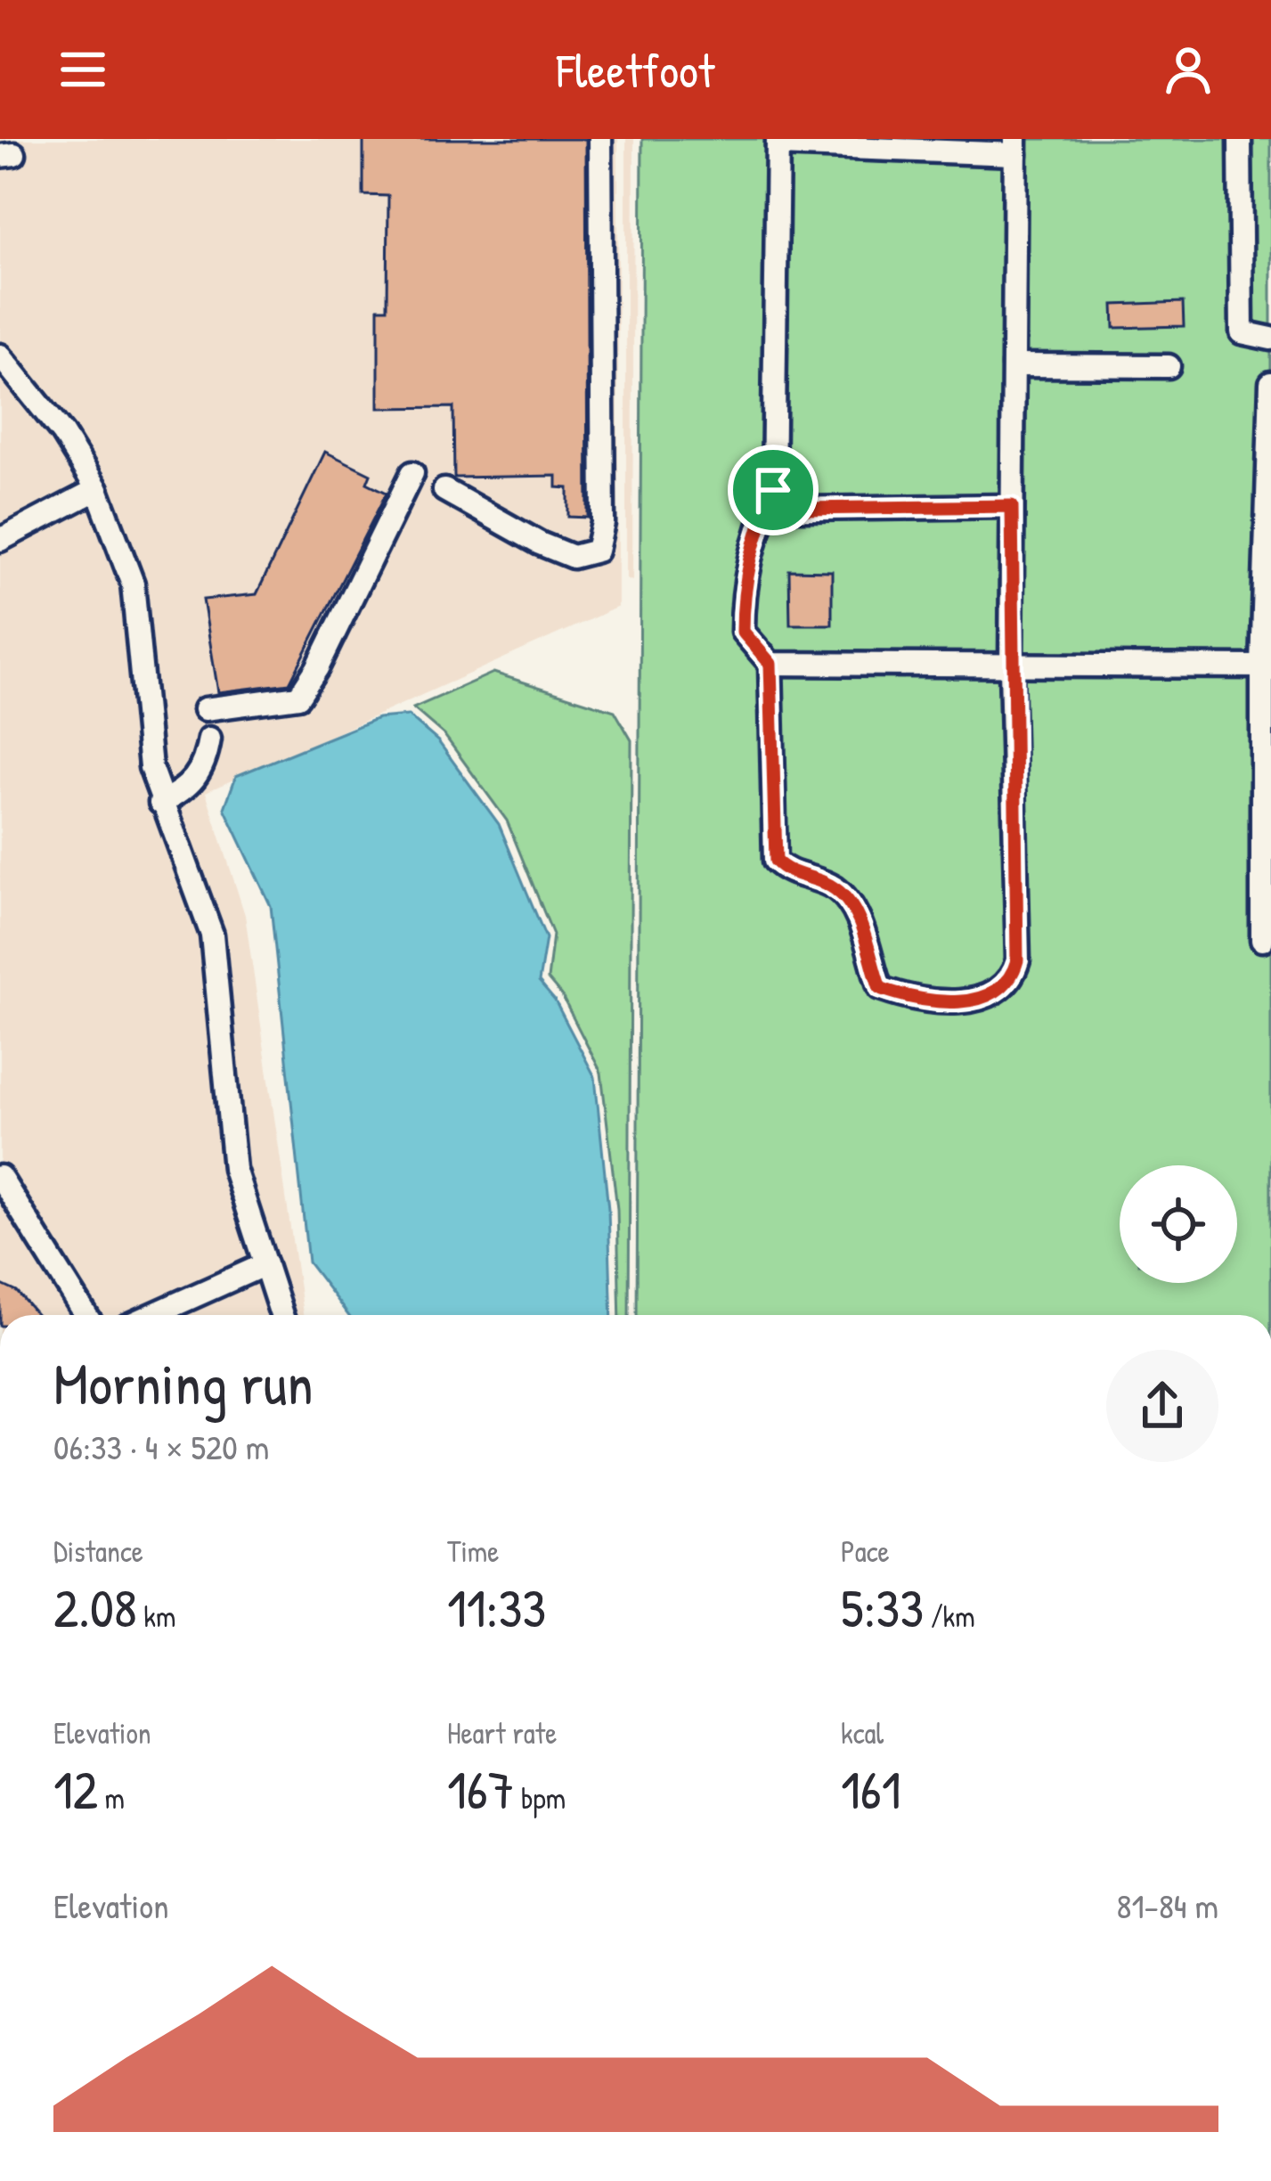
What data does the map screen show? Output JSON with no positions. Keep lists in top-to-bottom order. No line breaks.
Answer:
{"page":{"header":"Fleetfoot","heading":["Morning run","06:33 · 4 × 520 m"],"stats":[["Distance","2.08 km"],["Time","11:33"],["Pace","5:33 /km"],["Elevation","12 m"],["Heart rate","167 bpm"],["kcal","161"]],"chart":["Elevation","81–84 m"]}}
